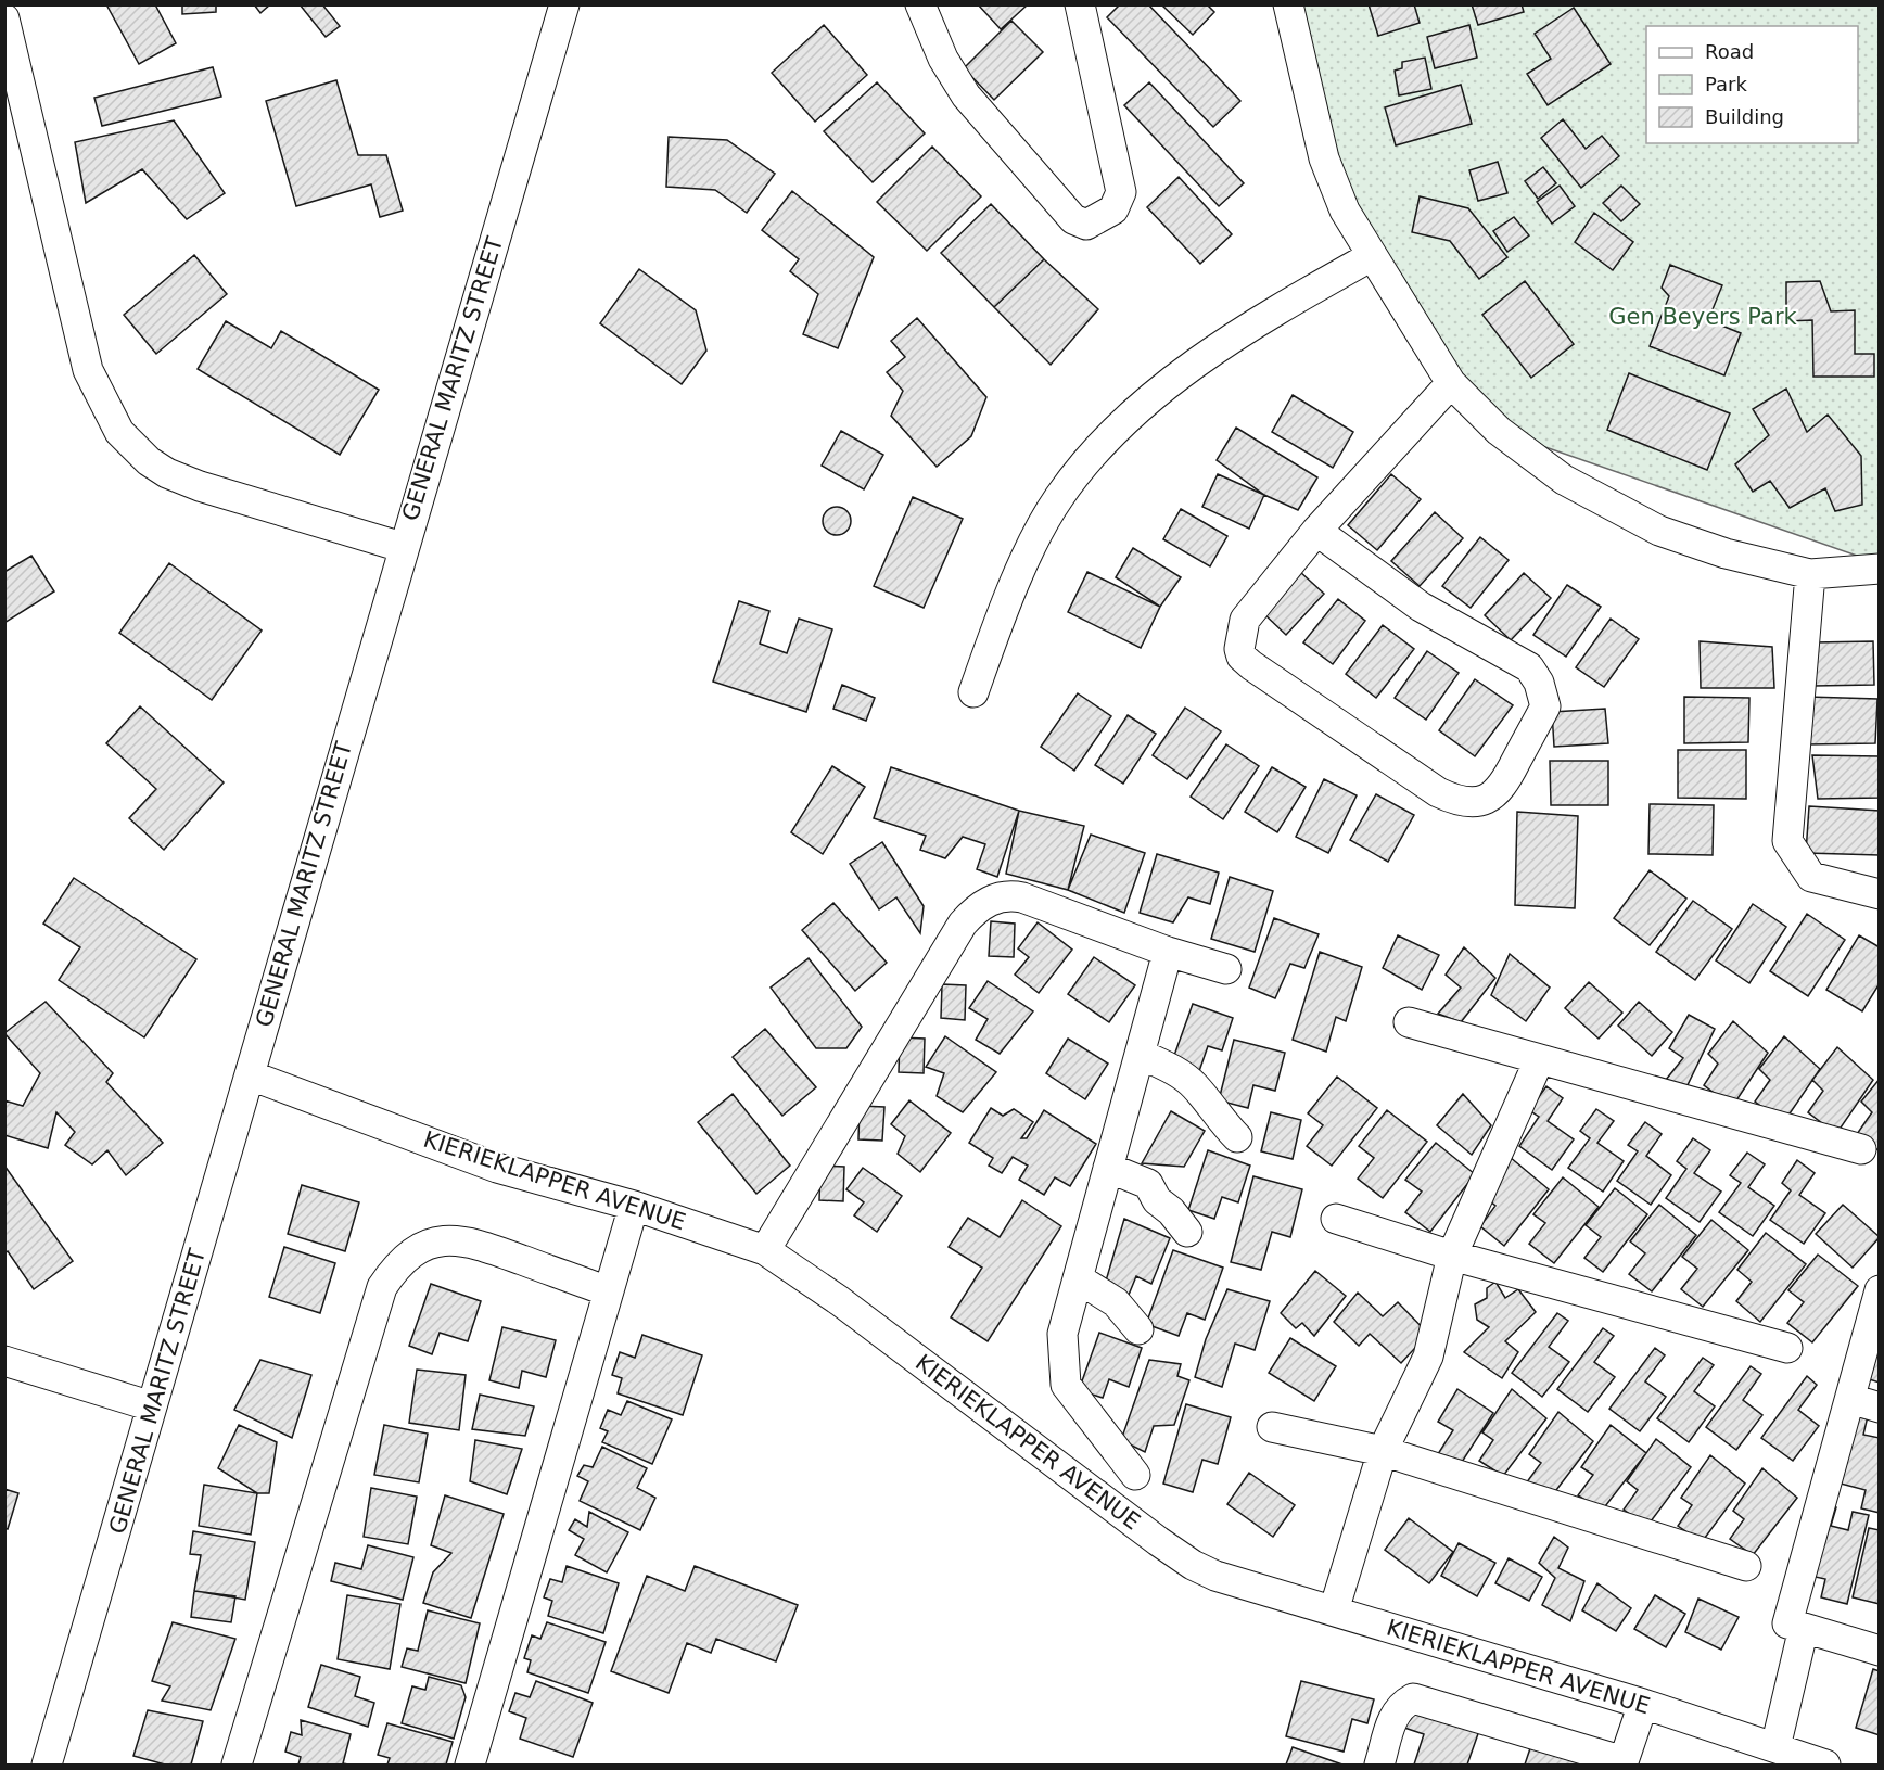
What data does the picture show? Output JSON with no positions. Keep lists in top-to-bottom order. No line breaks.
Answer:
{"streets":{"street":["GENERAL MARITZ STREET","KIERIEKLAPPER AVENUE"]},"crossings":[["GENERAL MARITZ STREET","KIERIEKLAPPER AVENUE"]],"parks":["Gen Beyers Park"],"legend":["Road","Park","Building"]}
